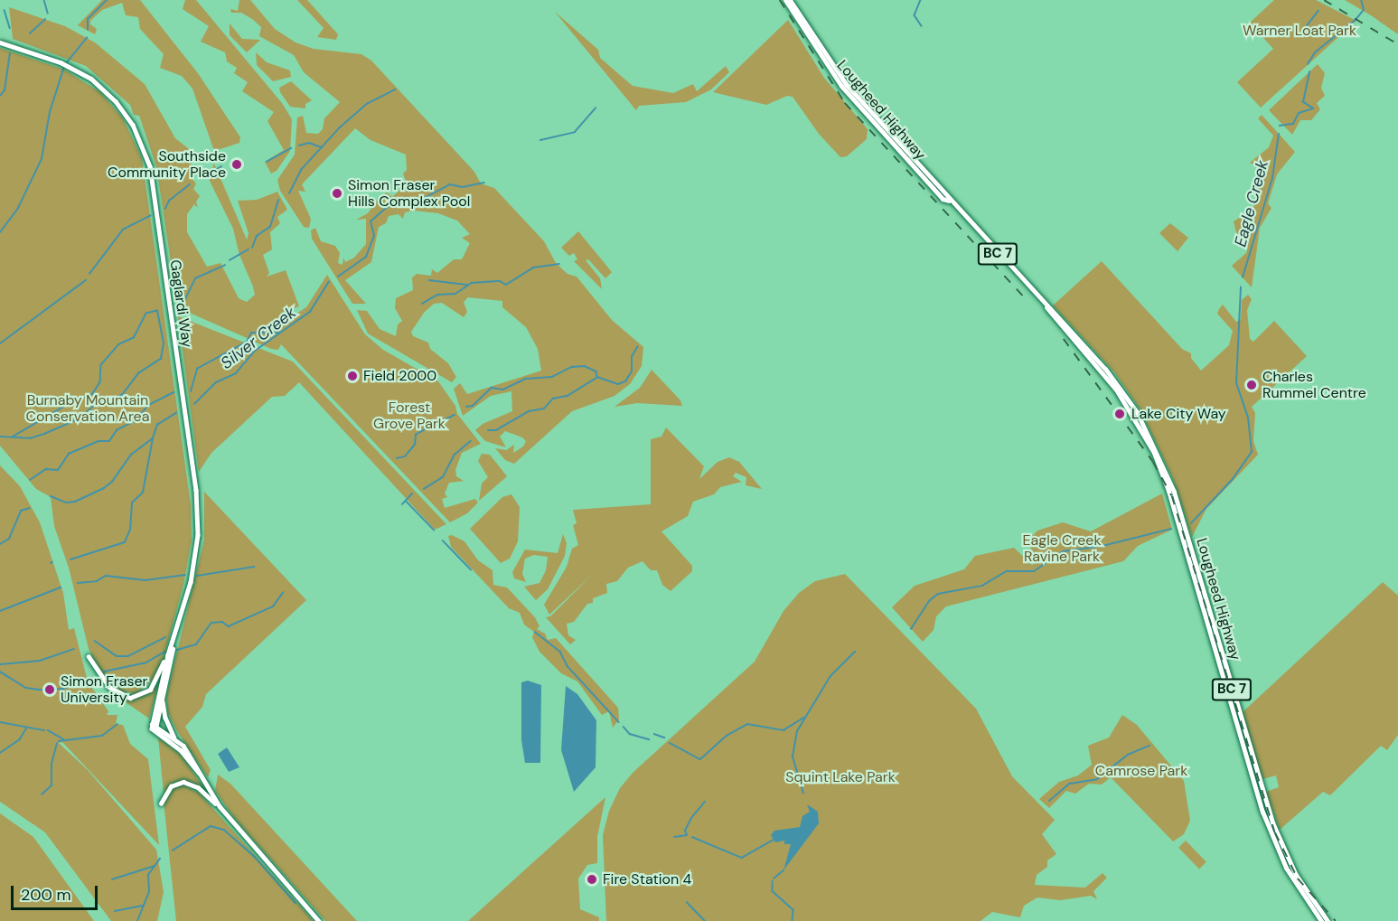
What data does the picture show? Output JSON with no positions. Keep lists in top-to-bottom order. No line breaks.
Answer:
{"streets":{"main road":["Lougheed Highway","BC 7","Gaglardi Way"]},"water":["Eagle Creek","Silver Creek"],"parks":["Warner Loat Park","Burnaby Mountain Conservation Area","Forest Grove Park","Eagle Creek Ravine Park","Camrose Park","Squint Lake Park"],"places":["Southside Community Place","Simon Fraser Hills Complex Pool","Field 2000","Charles Rummel Centre","Lake City Way","Simon Fraser University","Fire Station 4"],"scale_bar":"200 m"}
